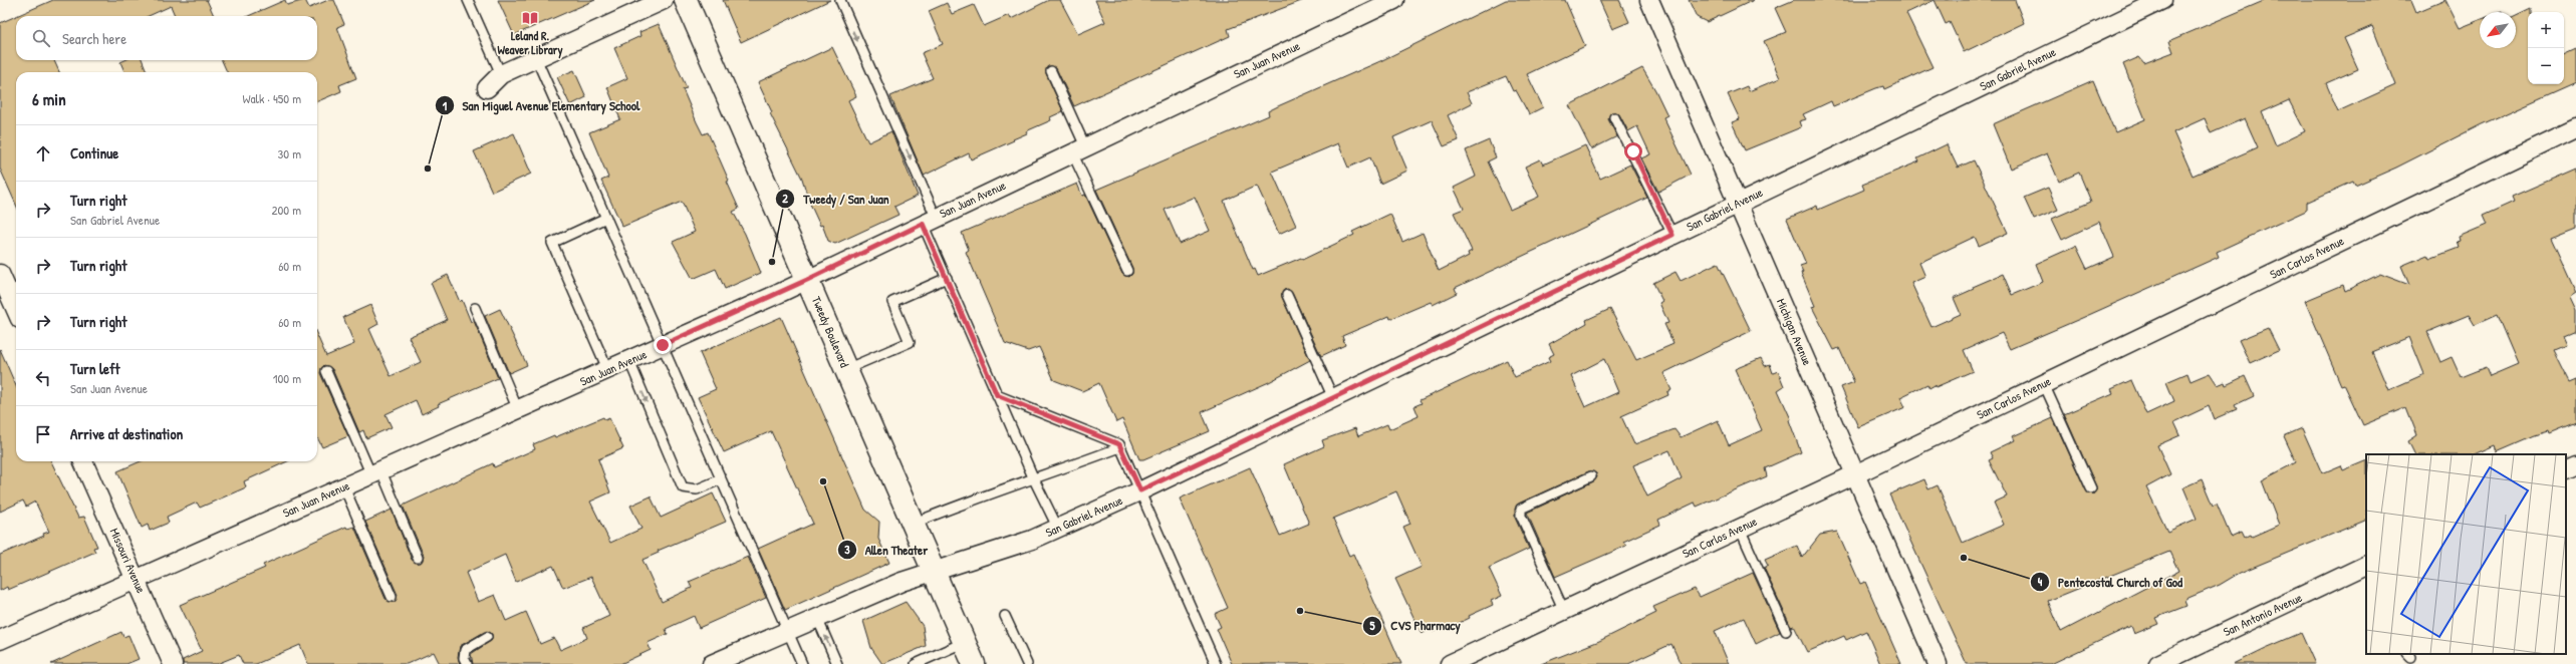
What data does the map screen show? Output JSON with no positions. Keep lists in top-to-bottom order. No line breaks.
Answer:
{"streets":{"main road":["Tweedy Boulevard"],"street":["San Juan Avenue","San Gabriel Avenue","San Carlos Avenue","Michigan Avenue","Missouri Avenue","San Antonio Avenue"]},"crossings":[["San Juan Avenue","Tweedy Boulevard"],["San Juan Avenue","Missouri Avenue"],["San Gabriel Avenue","Tweedy Boulevard"],["San Gabriel Avenue","Michigan Avenue"],["San Carlos Avenue","Michigan Avenue"]],"places":{"library":["Leland R. Weaver Library"],"other":["San Miguel Avenue Elementary School","Tweedy / San Juan","Allen Theater","Pentecostal Church of God","CVS Pharmacy"]},"north":"bottom left","page":{"map_buttons":["+","−"],"search":"Search here","heading":["6 min","Walk · 450 m"],"list":[["Continue","30 m"],["Turn right","San Gabriel Avenue","200 m"],["Turn right","60 m"],["Turn right","60 m"],["Turn left","San Juan Avenue","100 m"],"Arrive at destination"]}}
